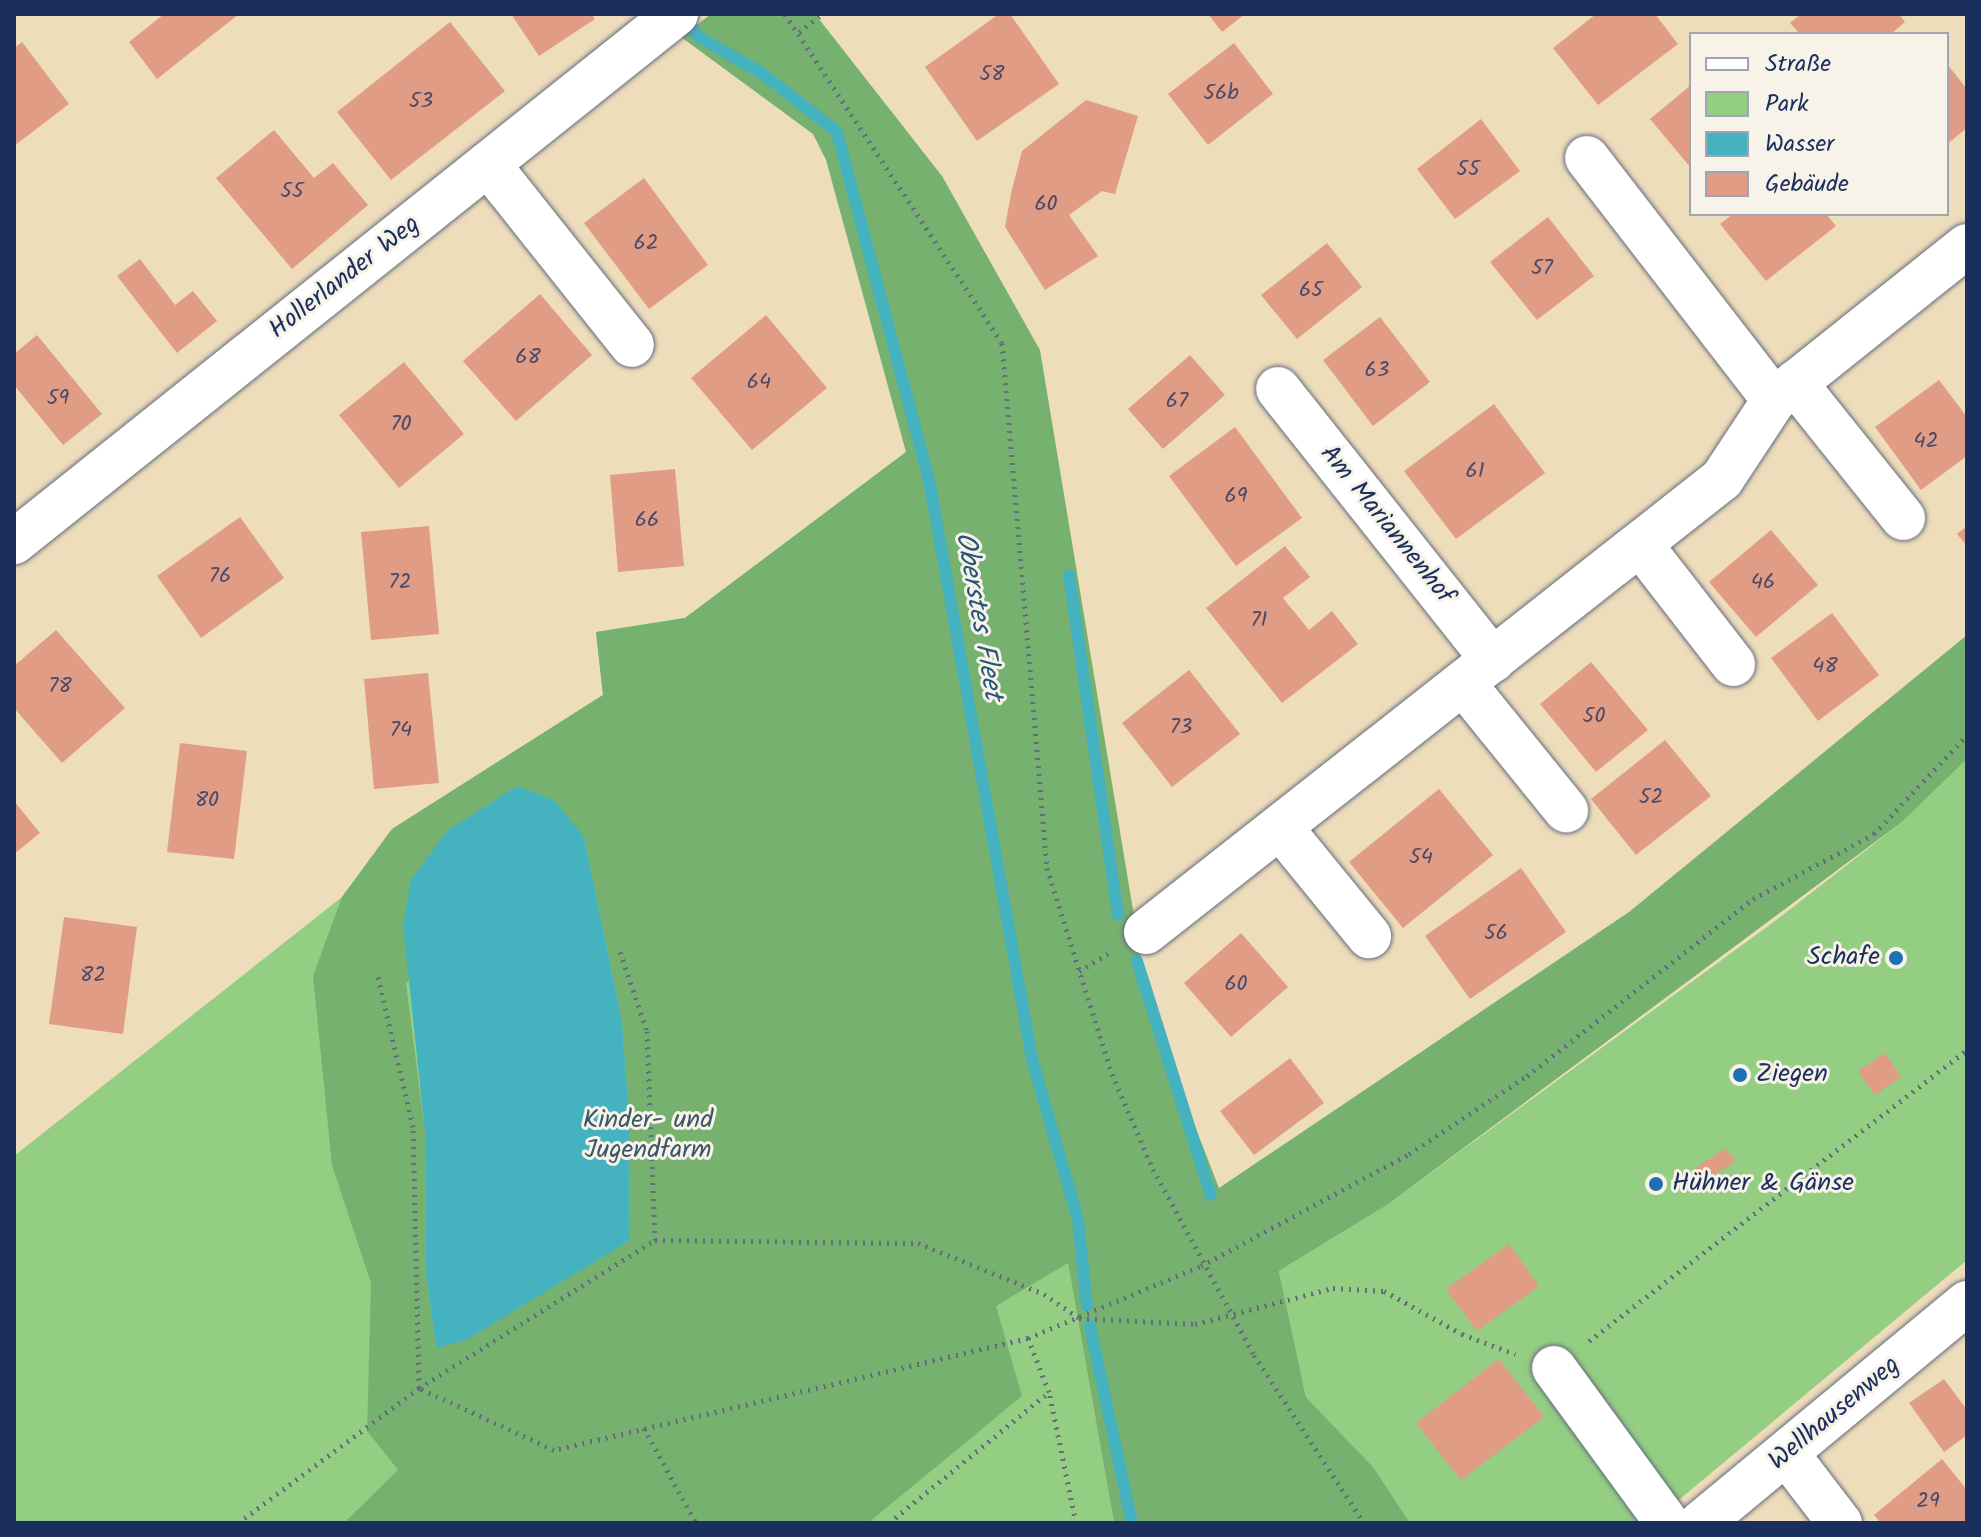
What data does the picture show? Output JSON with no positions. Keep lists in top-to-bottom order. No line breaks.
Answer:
{"streets":{"street":["Hollerlander Weg","Am Mariannenhof","Wellhausenweg"]},"water":["Oberstes Fleet"],"parks":["Kinder- und Jugendfarm"],"places":["Schafe","Ziegen","Hühner & Gänse"],"house_numbers":["58","56b","53","55","55","60","62","57","65","68","63","64","59","67","70","42","61","69","66","76","72","46","71","48","78","50","73","74","52","80","54","56","82","60","29"],"legend":["Straße","Park","Wasser","Gebäude"]}
